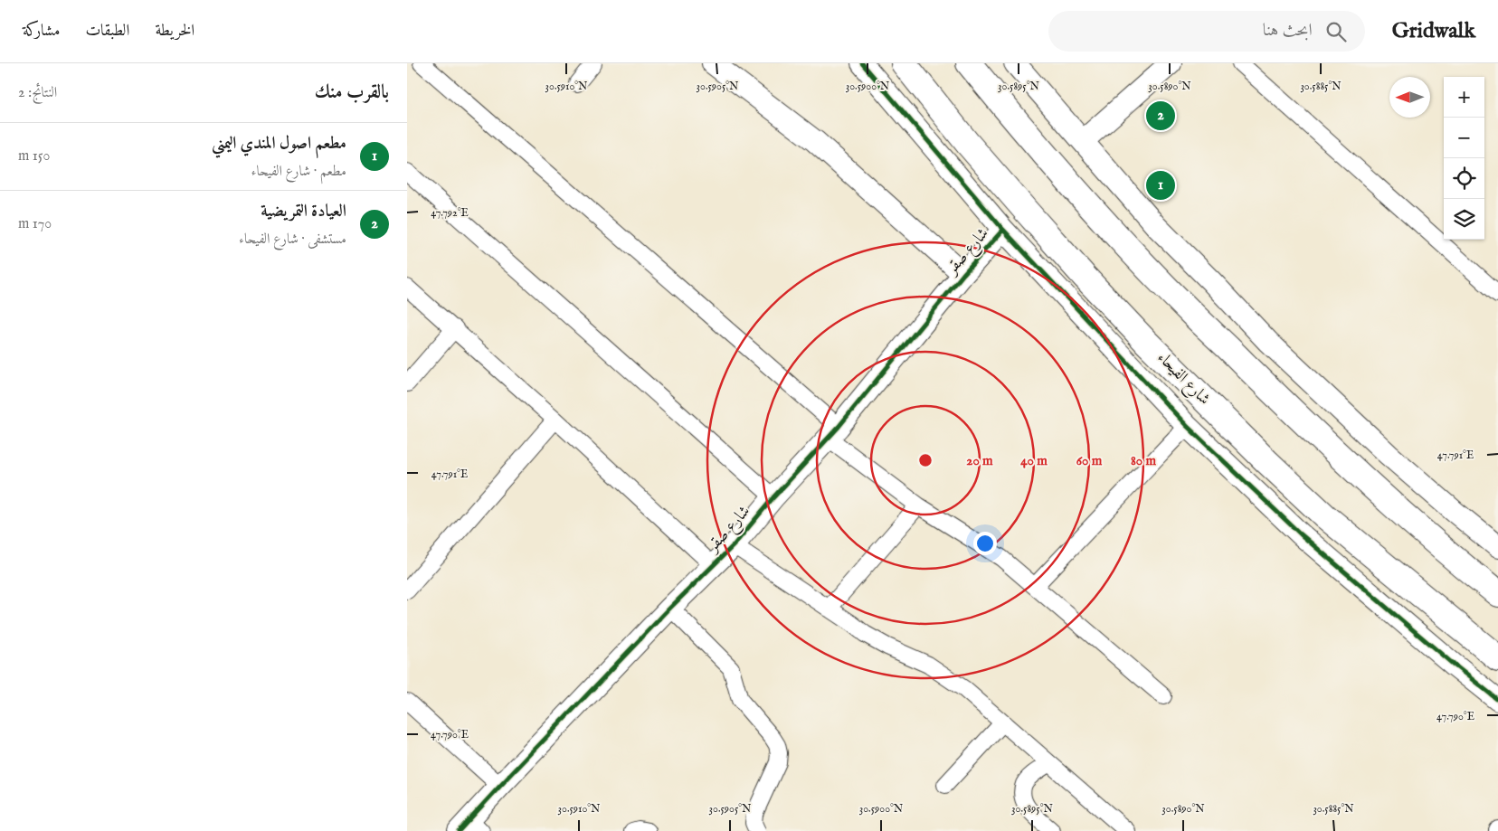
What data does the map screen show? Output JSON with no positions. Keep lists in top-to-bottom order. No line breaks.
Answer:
{"streets":{"highway":["شارع الفيحاء"],"street":["شارع صقر"]},"north":"left","page":{"header":"Gridwalk","search":"ابحث هنا","nav":["الخريطة","الطبقات","مشاركة"],"heading":["بالقرب منك","النتائج: 2"],"map_buttons":["+","−"],"pins":["2","1"],"list":[{"mark":"1","name":"مطعم اصول المندي اليمني","note":"مطعم · شارع الفيحاء","value":"150 m"},{"mark":"2","name":"العيادة التمريضية","note":"مستشفى · شارع الفيحاء","value":"170 m"}]},"coordinates":["30.5910°N","30.5905°N","30.5900°N","30.5895°N","30.5890°N","30.5885°N","47.792°E","47.791°E","47.790°E"],"rings":["20 m","40 m","60 m","80 m"]}
